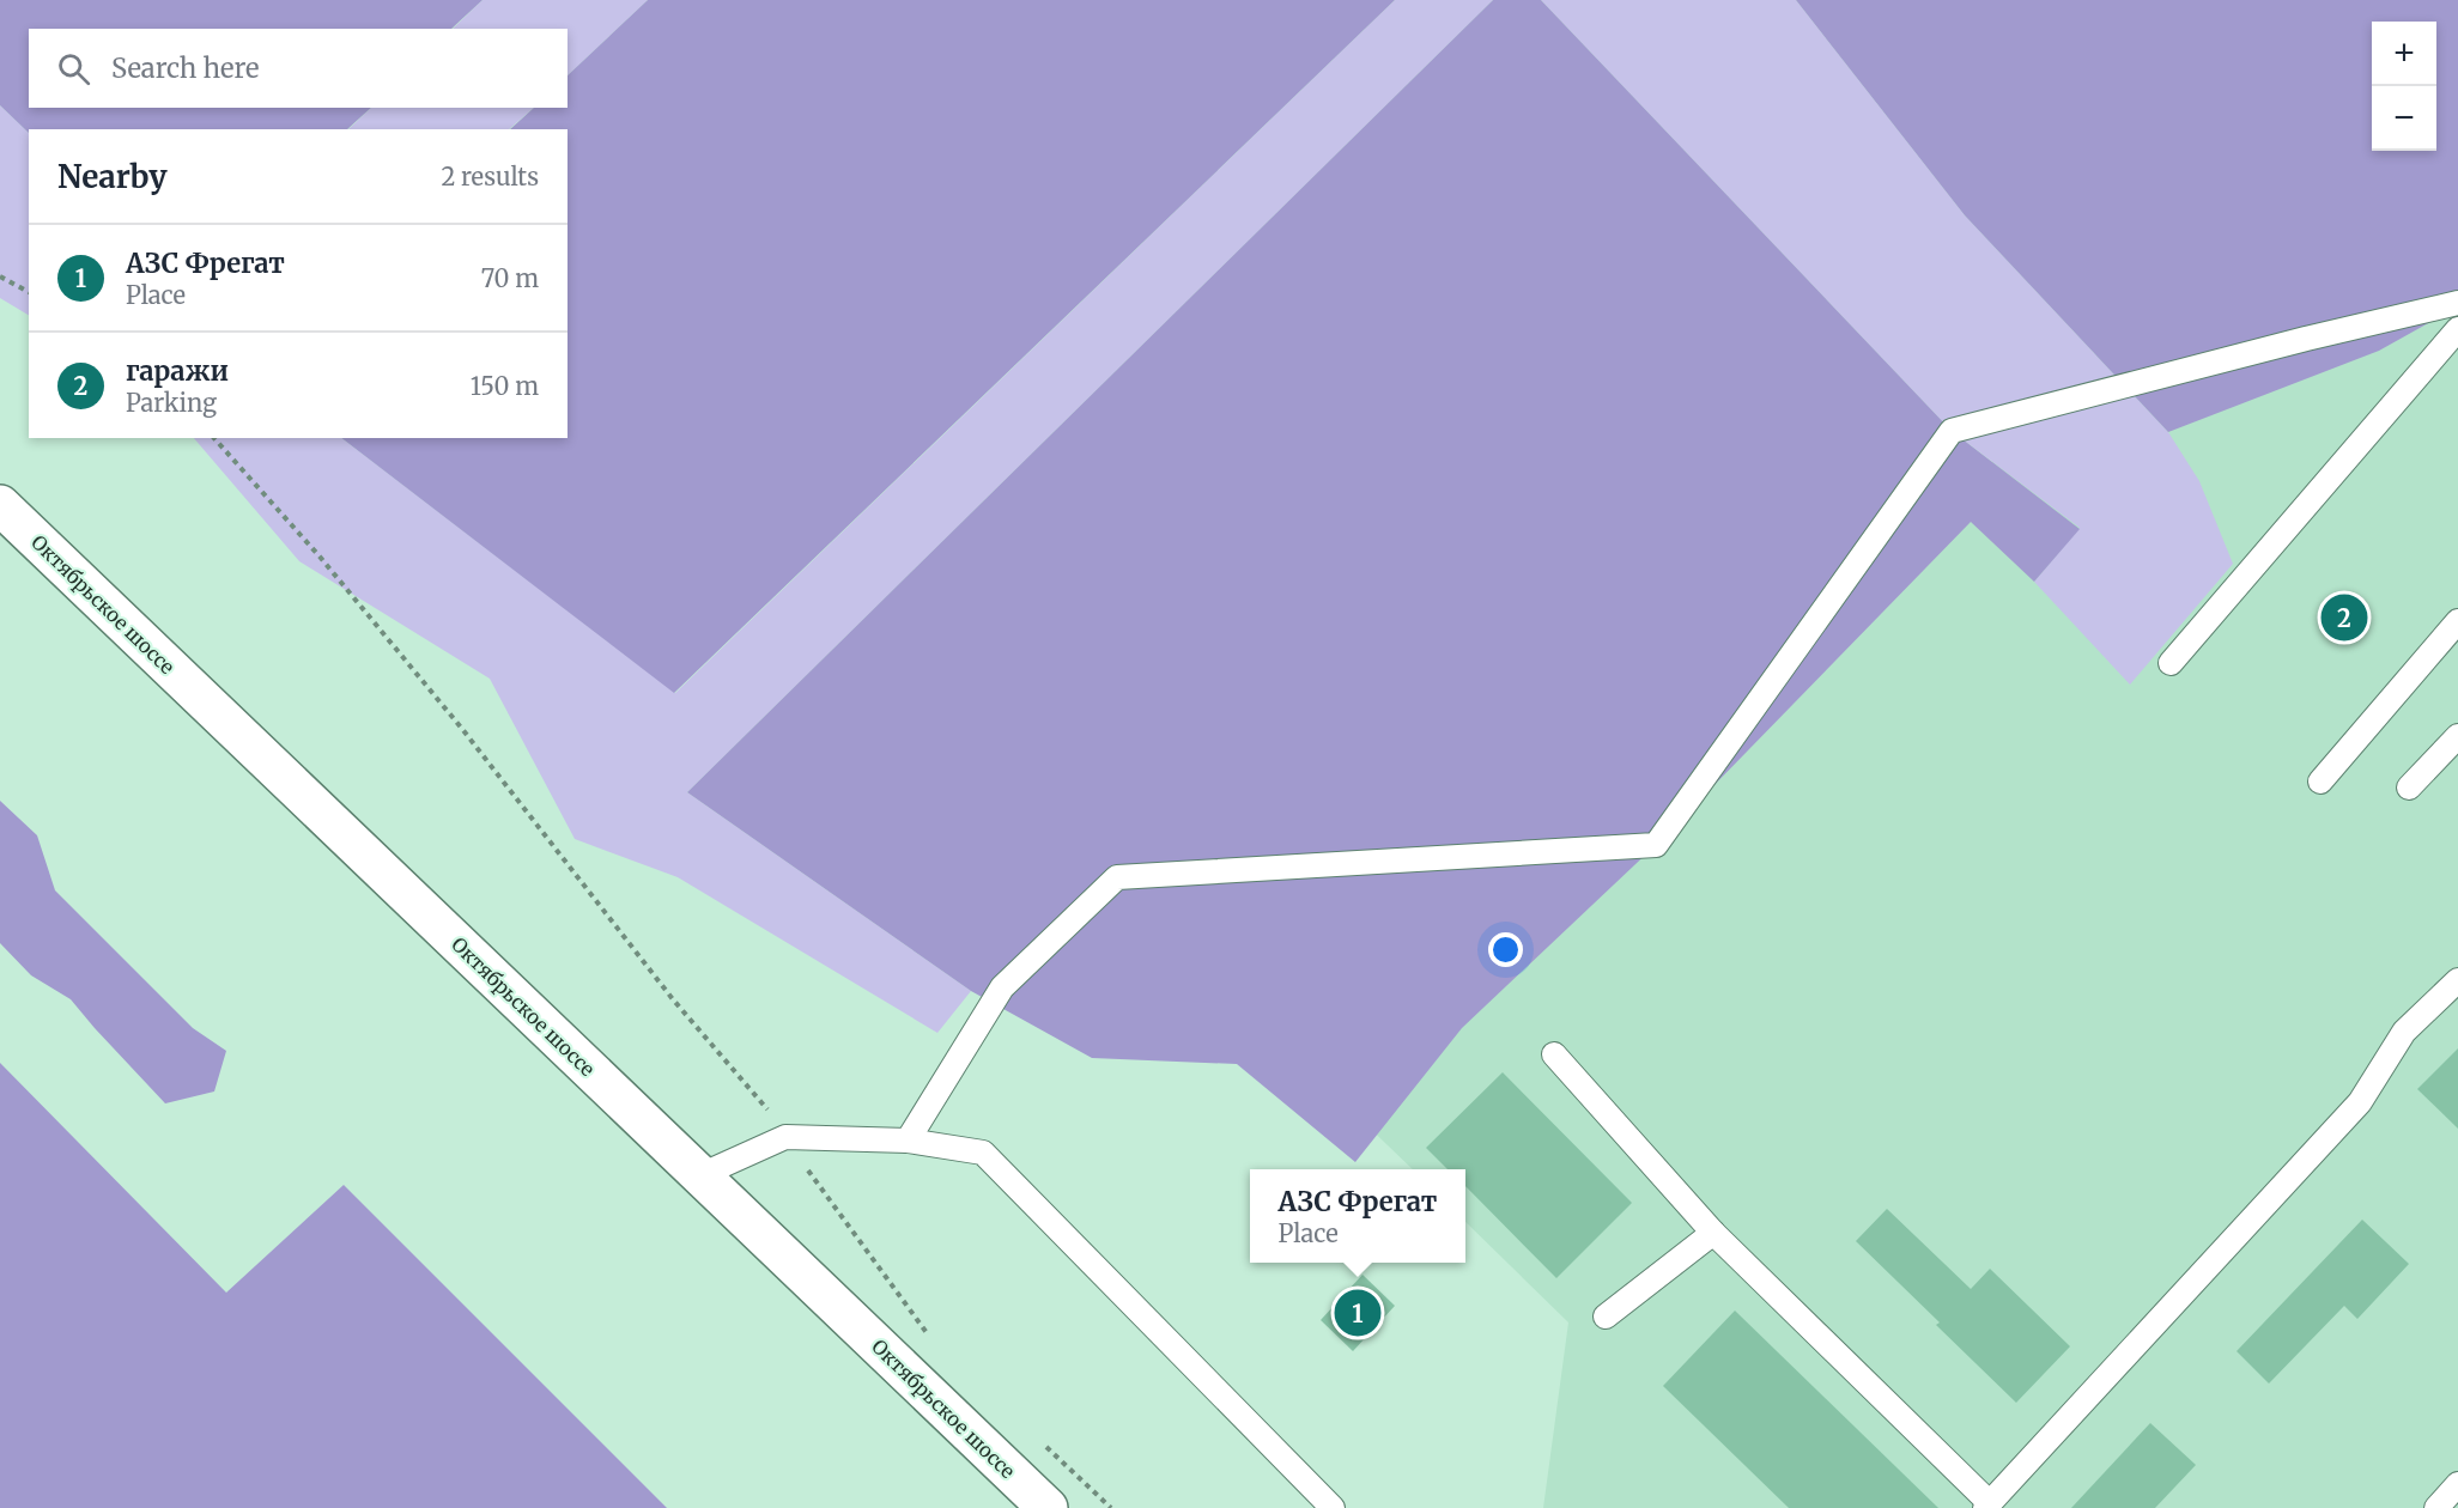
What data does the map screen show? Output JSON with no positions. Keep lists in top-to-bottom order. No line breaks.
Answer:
{"streets":{"main road":["Октябрьское шоссе"]},"page":{"map_buttons":["+","−"],"search":"Search here","heading":["Nearby","2 results"],"list":[{"mark":"1","name":"АЗС Фрегат","note":"Place","value":"70 m"},{"mark":"2","name":"гаражи","note":"Parking","value":"150 m"}],"pins":["2","1"],"popup":["АЗС Фрегат","Place"]}}
